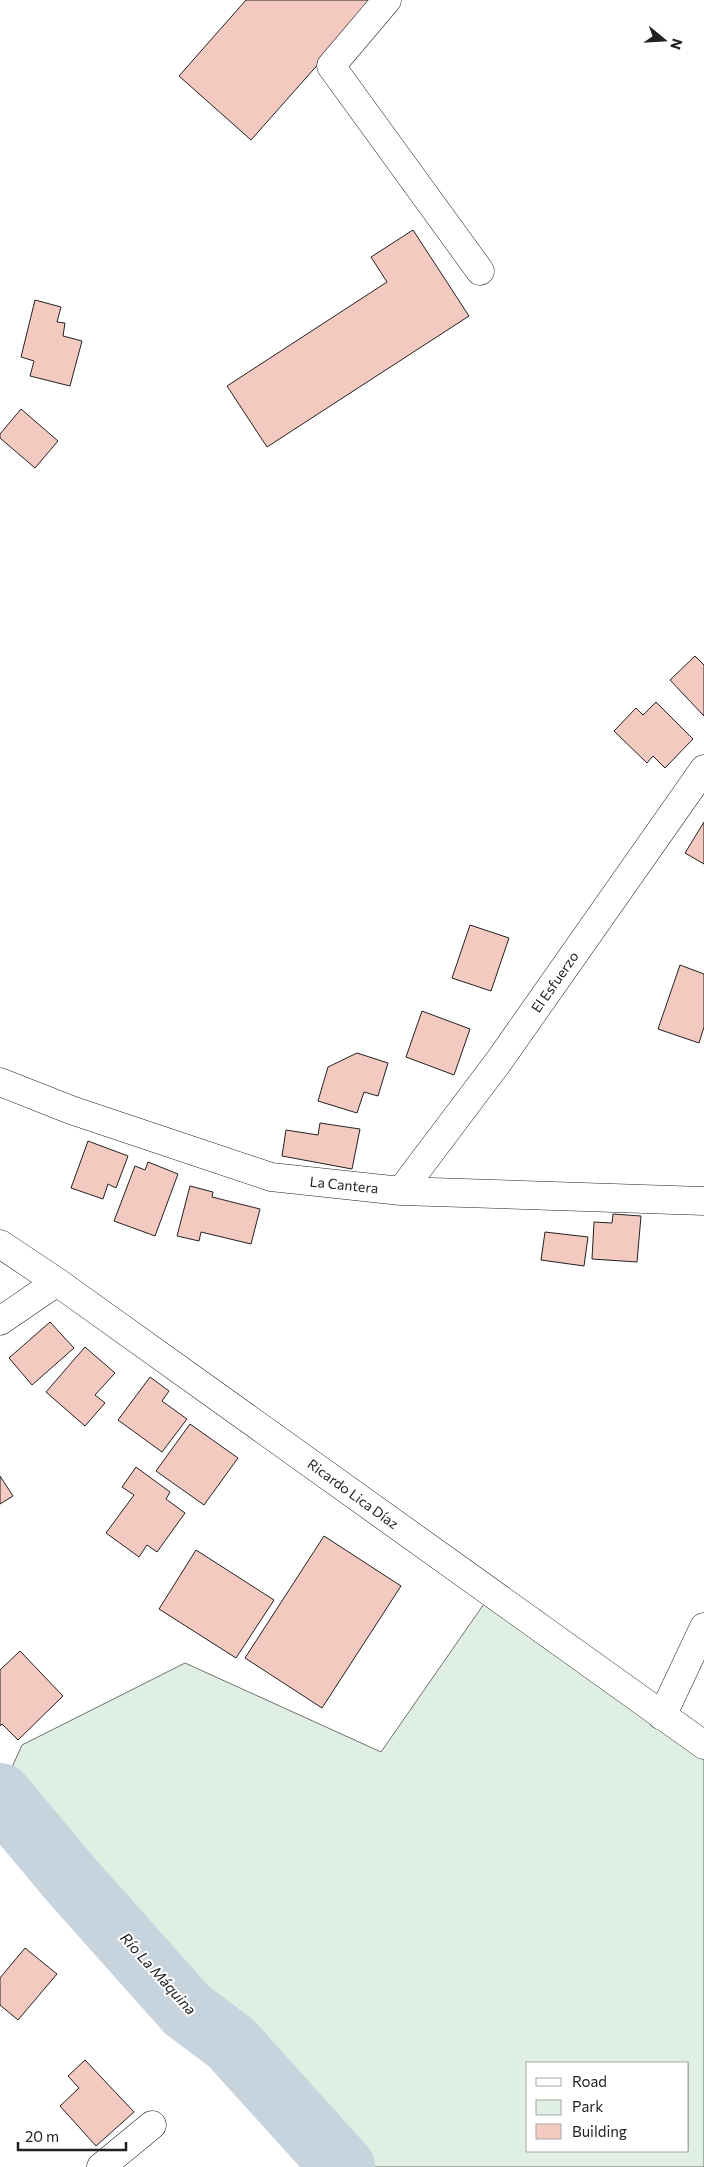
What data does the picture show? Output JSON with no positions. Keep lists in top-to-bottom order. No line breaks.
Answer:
{"streets":{"street":["El Esfuerzo","La Cantera","Ricardo Lica Díaz"]},"crossings":[["El Esfuerzo","La Cantera"]],"water":["Río La Máquina"],"legend":["Road","Park","Building"],"scale_bar":"20 m","north":"right"}
